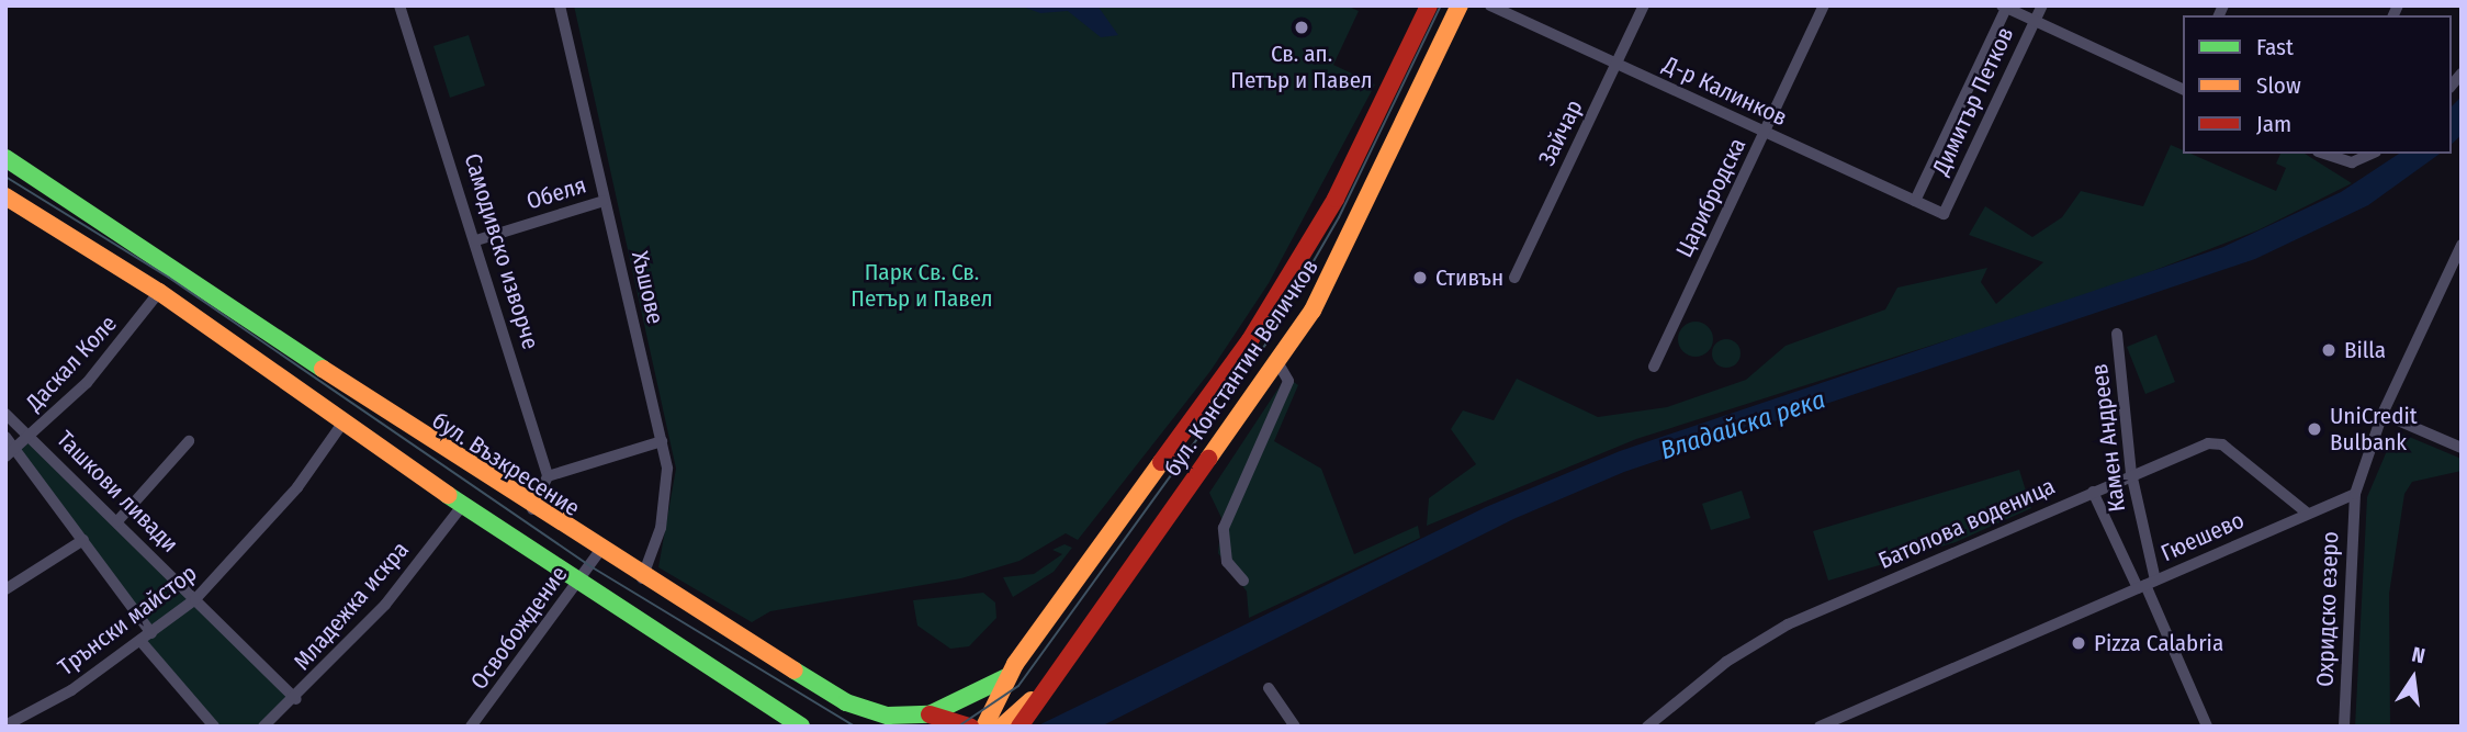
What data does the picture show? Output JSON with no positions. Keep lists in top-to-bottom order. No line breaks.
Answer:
{"streets":{"main road":["бул. Константин Величков","бул. Възкресение"],"street":["Д-р Калинков","Димитър Петков","Зайчар","Обеля","Царибродска","Самодивско изворче","Хъшове","Даскал Коле","Камен Андреев","Ташкови ливади","Батолова воденица","Гюешево","Младежка искра","Охридско езеро","Трънски майстор","Освобождение"]},"crossings":[["Д-р Калинков","Димитър Петков"],["Д-р Калинков","Зайчар"],["Д-р Калинков","Царибродска"],["Обеля","Самодивско изворче"],["Обеля","Хъшове"],["Хъшове","бул. Възкресение"],["Даскал Коле","Ташкови ливади"],["бул. Константин Величков","бул. Възкресение"],["Камен Андреев","Батолова воденица"],["Камен Андреев","Гюешево"],["бул. Възкресение","Освобождение"],["Ташкови ливади","Младежка искра"],["Ташкови ливади","Трънски майстор"],["Батолова воденица","Гюешево"],["Гюешево","Охридско езеро"]],"water":["Владайска река"],"parks":["Парк Св. Св. Петър и Павел"],"places":["Св. ап. Петър и Павел","Стивън","Billa","UniCredit Bulbank","Pizza Calabria"],"legend":["Fast","Slow","Jam"],"north":"top"}
